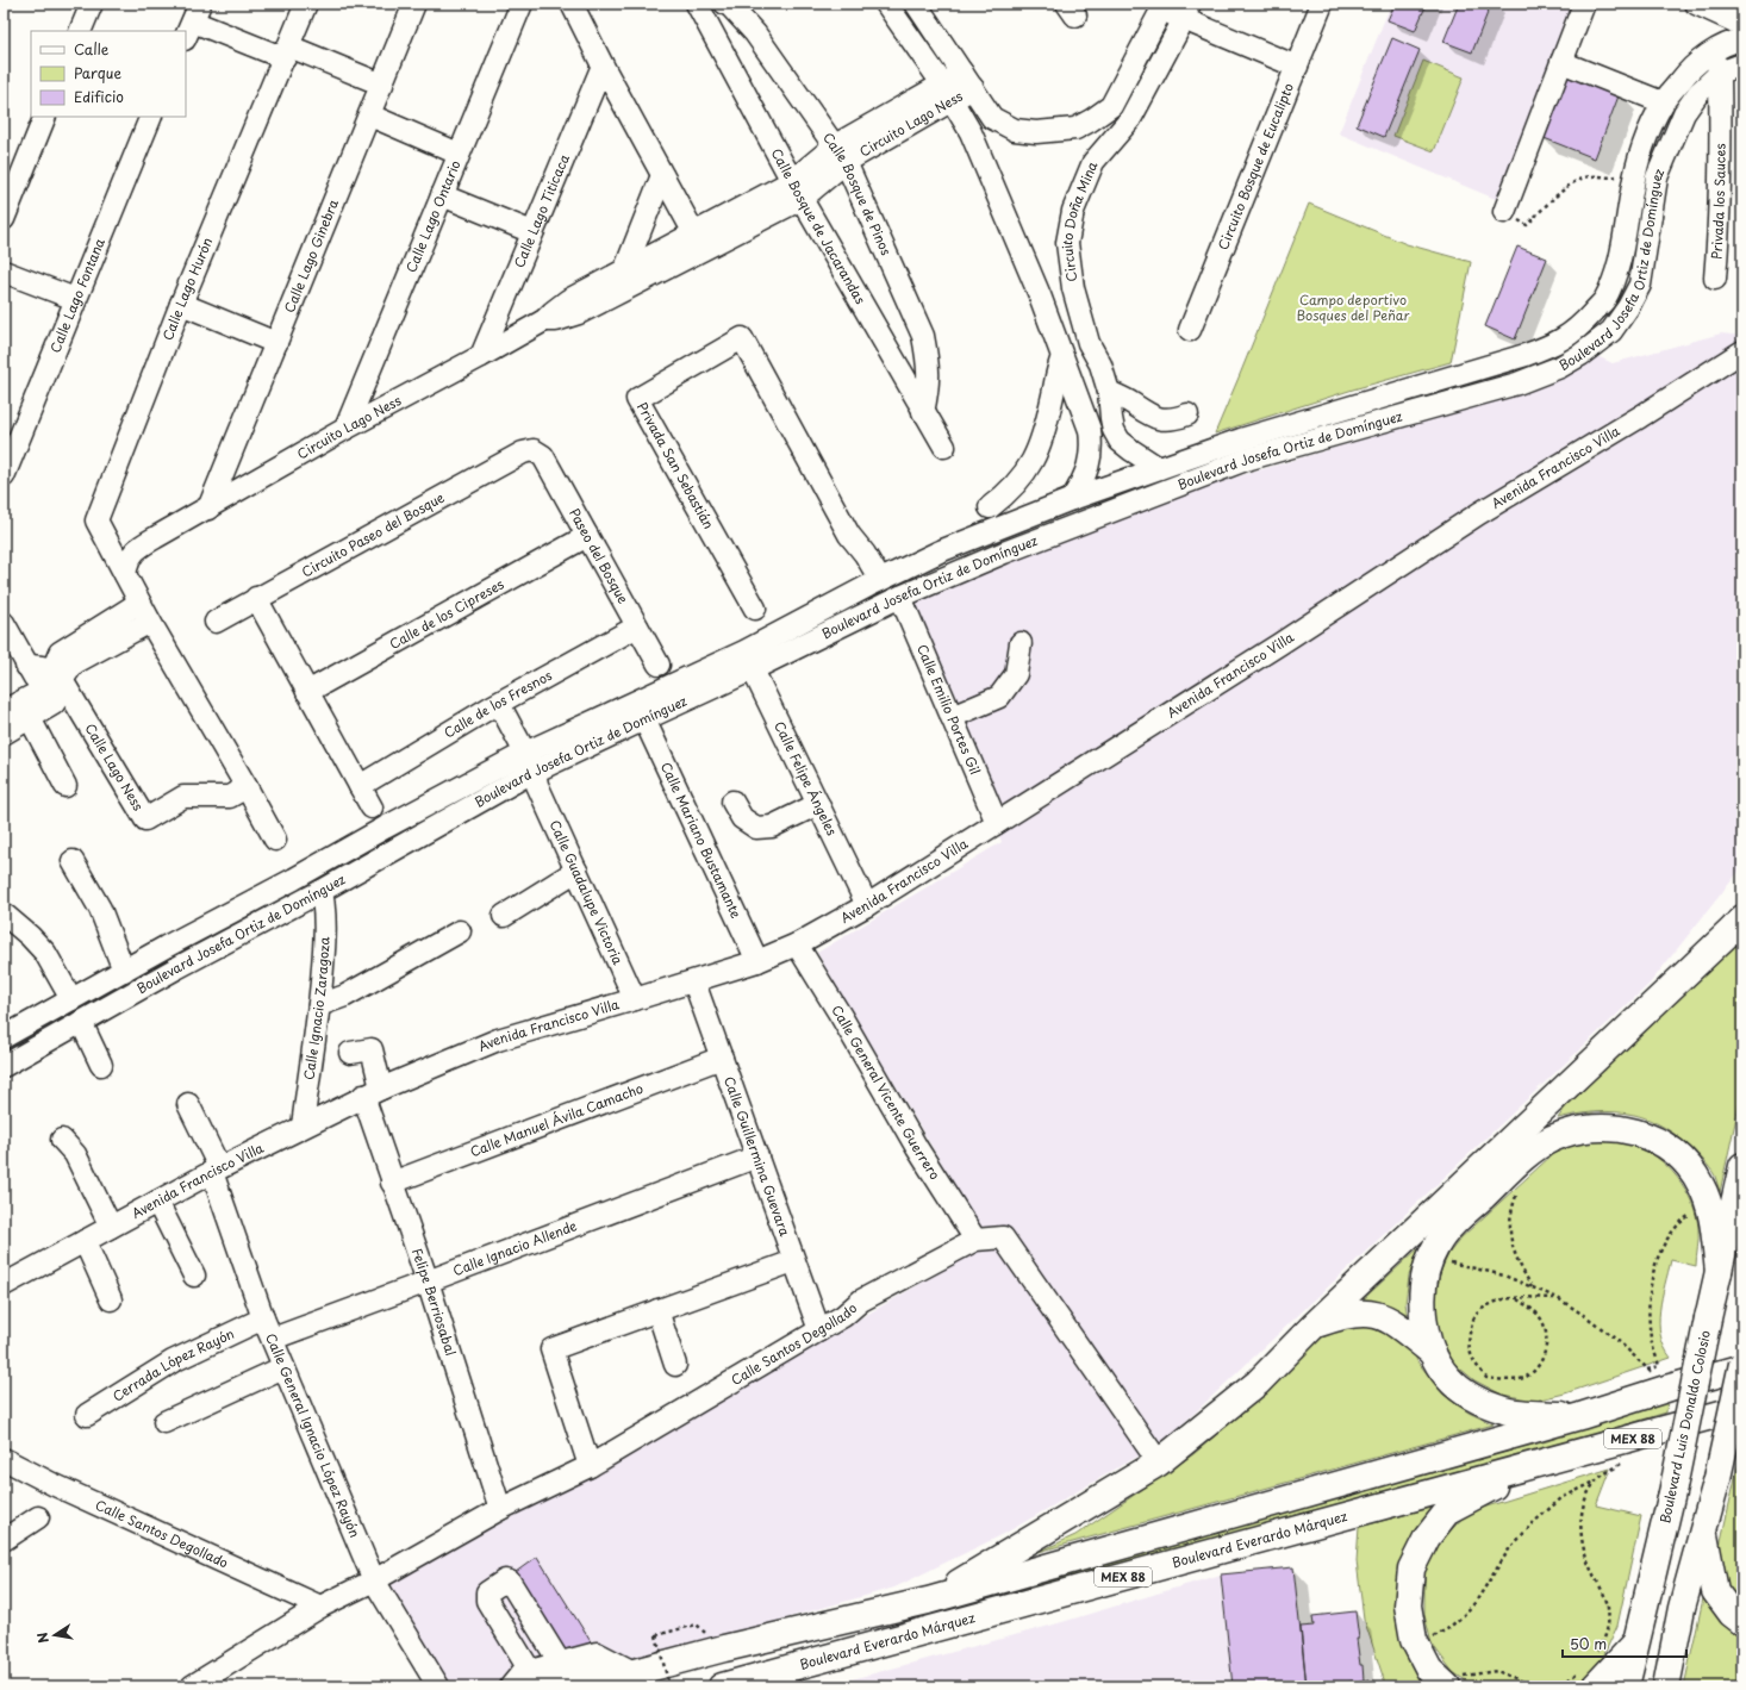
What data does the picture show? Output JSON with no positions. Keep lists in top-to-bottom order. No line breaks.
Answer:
{"streets":{"main road":["Boulevard Luis Donaldo Colosio","MEX 88","Boulevard Everardo Márquez"],"street":["Circuito Lago Ness","Circuito Bosque de Eucalipto","Calle Bosque de Pinos","Privada los Sauces","Calle Lago Titicaca","Calle Lago Ontario","Circuito Doña Mina","Calle Bosque de Jacarandas","Calle Lago Ginebra","Boulevard Josefa Ortiz de Domínguez","Calle Lago Hurón","Calle Lago Fontana","Privada San Sebastián","Avenida Francisco Villa","Circuito Paseo del Bosque","Paseo del Bosque","Calle de los Cipreses","Calle de los Fresnos","Calle Emilio Portes Gil","Calle Lago Ness","Calle Felipe Ángeles","Calle Mariano Bustamante","Calle Guadalupe Victoria","Calle Ignacio Zaragoza","Calle General Vicente Guerrero","Calle Manuel Ávila Camacho","Calle Guillermina Guevara","Calle Ignacio Allende","Felipe Berriosabal","Calle Santos Degollado","Cerrada López Rayón","Calle General Ignacio López Rayón"]},"crossings":[["Circuito Lago Ness","Calle Bosque de Pinos"],["Circuito Lago Ness","Calle Lago Titicaca"],["Circuito Lago Ness","Calle Lago Ontario"],["Circuito Lago Ness","Calle Bosque de Jacarandas"],["Circuito Lago Ness","Calle Lago Ginebra"],["Circuito Lago Ness","Calle Lago Hurón"],["Calle Bosque de Pinos","Calle Bosque de Jacarandas"],["Privada los Sauces","Boulevard Josefa Ortiz de Domínguez"],["Circuito Doña Mina","Boulevard Josefa Ortiz de Domínguez"],["Boulevard Josefa Ortiz de Domínguez","Privada San Sebastián"],["Boulevard Josefa Ortiz de Domínguez","Calle Emilio Portes Gil"],["Boulevard Josefa Ortiz de Domínguez","Calle Felipe Ángeles"],["Boulevard Josefa Ortiz de Domínguez","Calle Mariano Bustamante"],["Boulevard Josefa Ortiz de Domínguez","Calle Guadalupe Victoria"],["Boulevard Josefa Ortiz de Domínguez","Calle Ignacio Zaragoza"],["Avenida Francisco Villa","Calle Emilio Portes Gil"],["Avenida Francisco Villa","Calle Felipe Ángeles"],["Avenida Francisco Villa","Calle Mariano Bustamante"],["Avenida Francisco Villa","Calle Guadalupe Victoria"],["Avenida Francisco Villa","Calle Ignacio Zaragoza"],["Avenida Francisco Villa","Calle General Vicente Guerrero"],["Avenida Francisco Villa","Calle Guillermina Guevara"],["Avenida Francisco Villa","Felipe Berriosabal"],["Avenida Francisco Villa","Calle General Ignacio López Rayón"],["Circuito Paseo del Bosque","Paseo del Bosque"],["Paseo del Bosque","Calle de los Cipreses"],["Paseo del Bosque","Calle de los Fresnos"],["Calle de los Fresnos","Calle Guadalupe Victoria"],["Calle General Vicente Guerrero","Calle Santos Degollado"],["Calle Manuel Ávila Camacho","Calle Guillermina Guevara"],["Calle Manuel Ávila Camacho","Felipe Berriosabal"],["Calle Guillermina Guevara","Calle Ignacio Allende"],["Calle Guillermina Guevara","Calle Santos Degollado"],["Calle Ignacio Allende","Felipe Berriosabal"],["Calle Ignacio Allende","Calle General Ignacio López Rayón"],["Felipe Berriosabal","Calle Santos Degollado"],["Calle Santos Degollado","Calle General Ignacio López Rayón"],["Cerrada López Rayón","Calle General Ignacio López Rayón"]],"parks":["Campo deportivo Bosques del Peñar"],"legend":["Calle","Parque","Edificio"],"scale_bar":"50 m","north":"left"}
